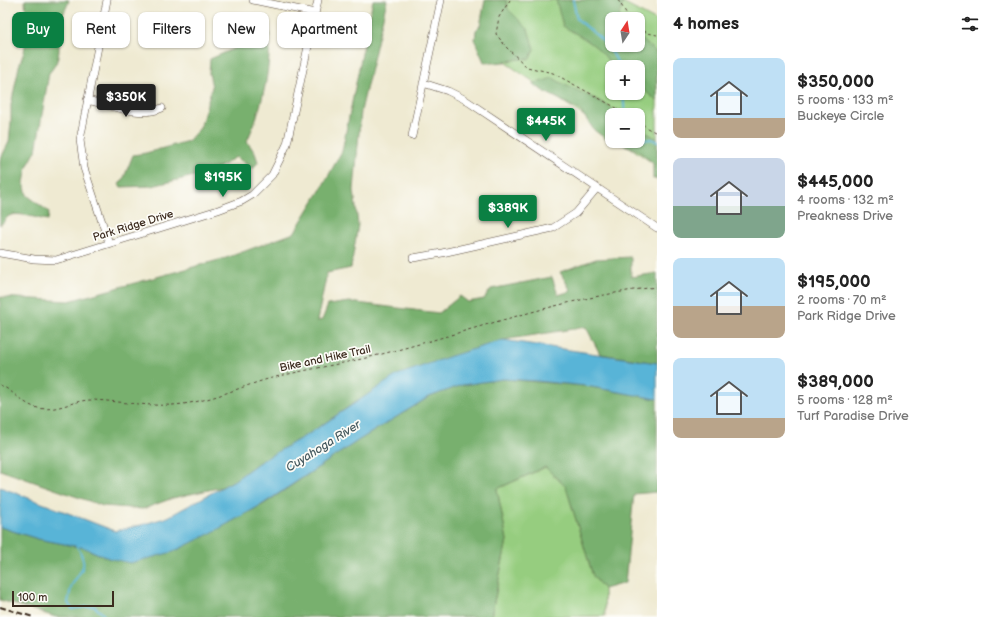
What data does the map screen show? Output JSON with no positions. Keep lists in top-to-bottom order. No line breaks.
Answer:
{"streets":{"street":["Park Ridge Drive"],"path":["Bike and Hike Trail"]},"water":["Cuyahoga River"],"scale_bar":"100 m","north":"top","page":{"heading":"4 homes","map_buttons":["+","−"],"chip":["Buy","Rent","Filters","New","Apartment"],"list":[{"name":"$350,000","note":"5 rooms · 133 m² · Buckeye Circle"},{"name":"$445,000","note":"4 rooms · 132 m² · Preakness Drive"},{"name":"$195,000","note":"2 rooms · 70 m² · Park Ridge Drive"},{"name":"$389,000","note":"5 rooms · 128 m² · Turf Paradise Drive"}],"price":["$350K","$445K","$195K","$389K"],"scale":"100 m"}}
